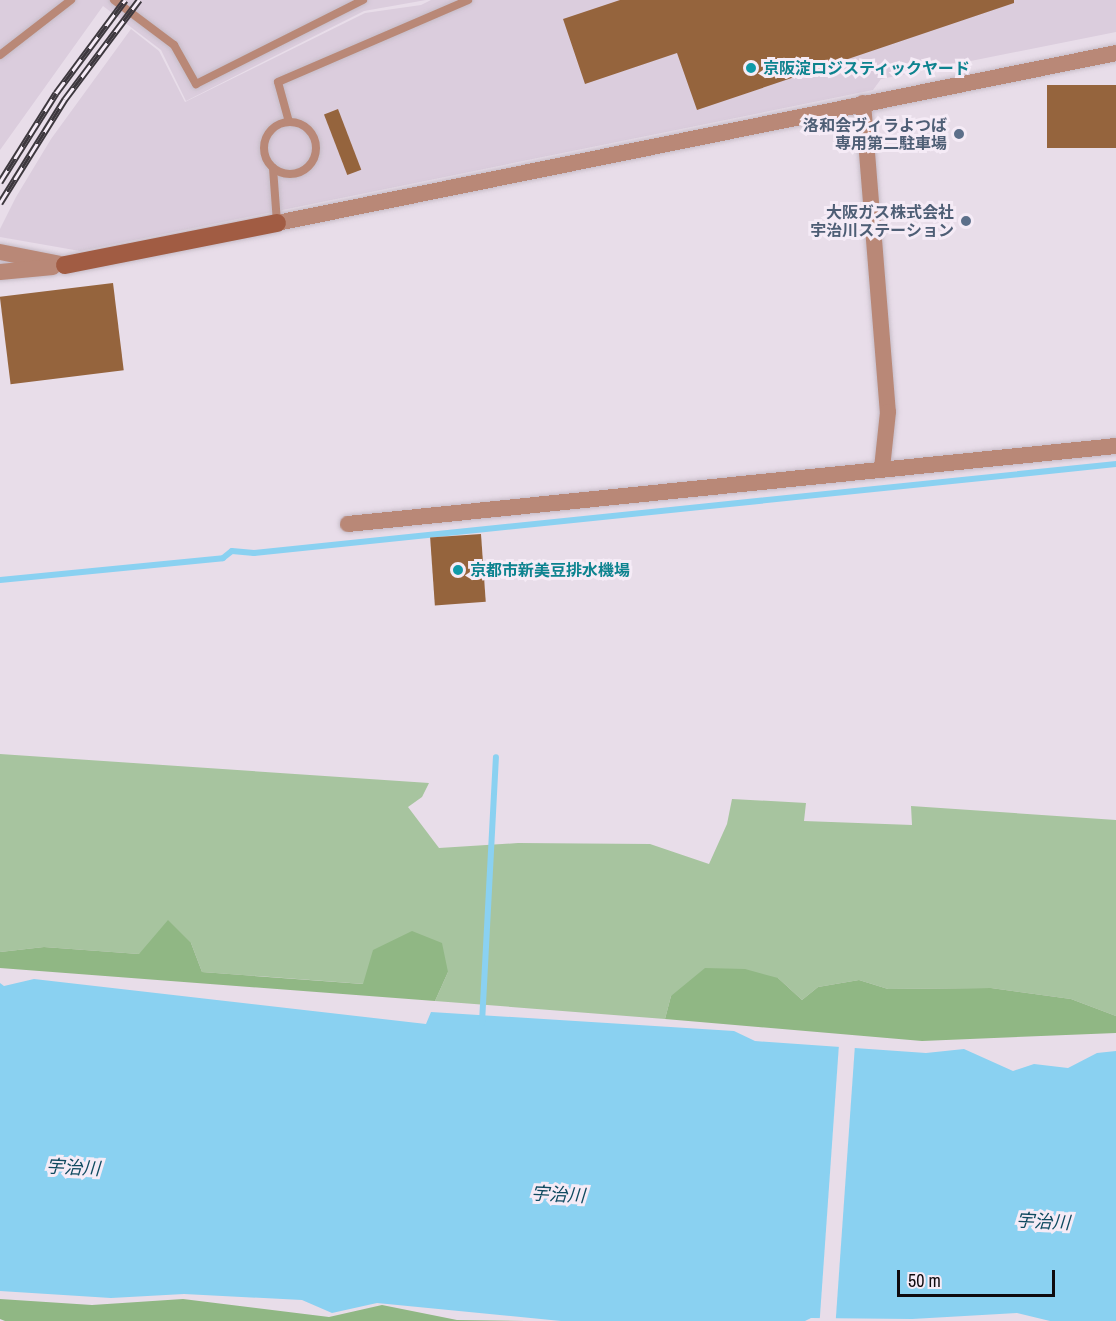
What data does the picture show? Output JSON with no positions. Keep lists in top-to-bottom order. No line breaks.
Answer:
{"water":["宇治川"],"places":["京阪淀ロジスティックヤード","洛和会ヴィラよつば 専用第二駐車場","大阪ガス株式会社 宇治川ステーション","京都市新美豆排水機場"],"scale_bar":"50 m"}
